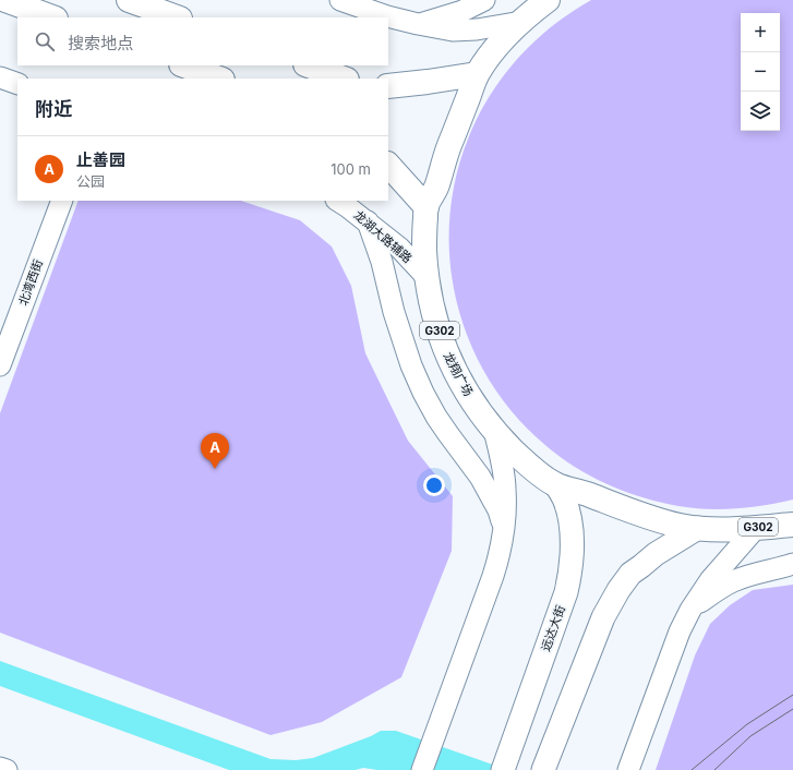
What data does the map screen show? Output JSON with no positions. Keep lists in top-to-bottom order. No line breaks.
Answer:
{"streets":{"highway":["G302","龙翔广场"],"main road":["龙湖大路辅路","北湾西街","远达大街"]},"crossings":[["龙湖大路辅路","龙翔广场"],["龙翔广场","远达大街"]],"page":{"map_buttons":["+","−"],"search":"搜索地点","heading":"附近","list":[{"mark":"A","name":"止善园","note":"公园","value":"100 m"}],"pins":"A"}}
